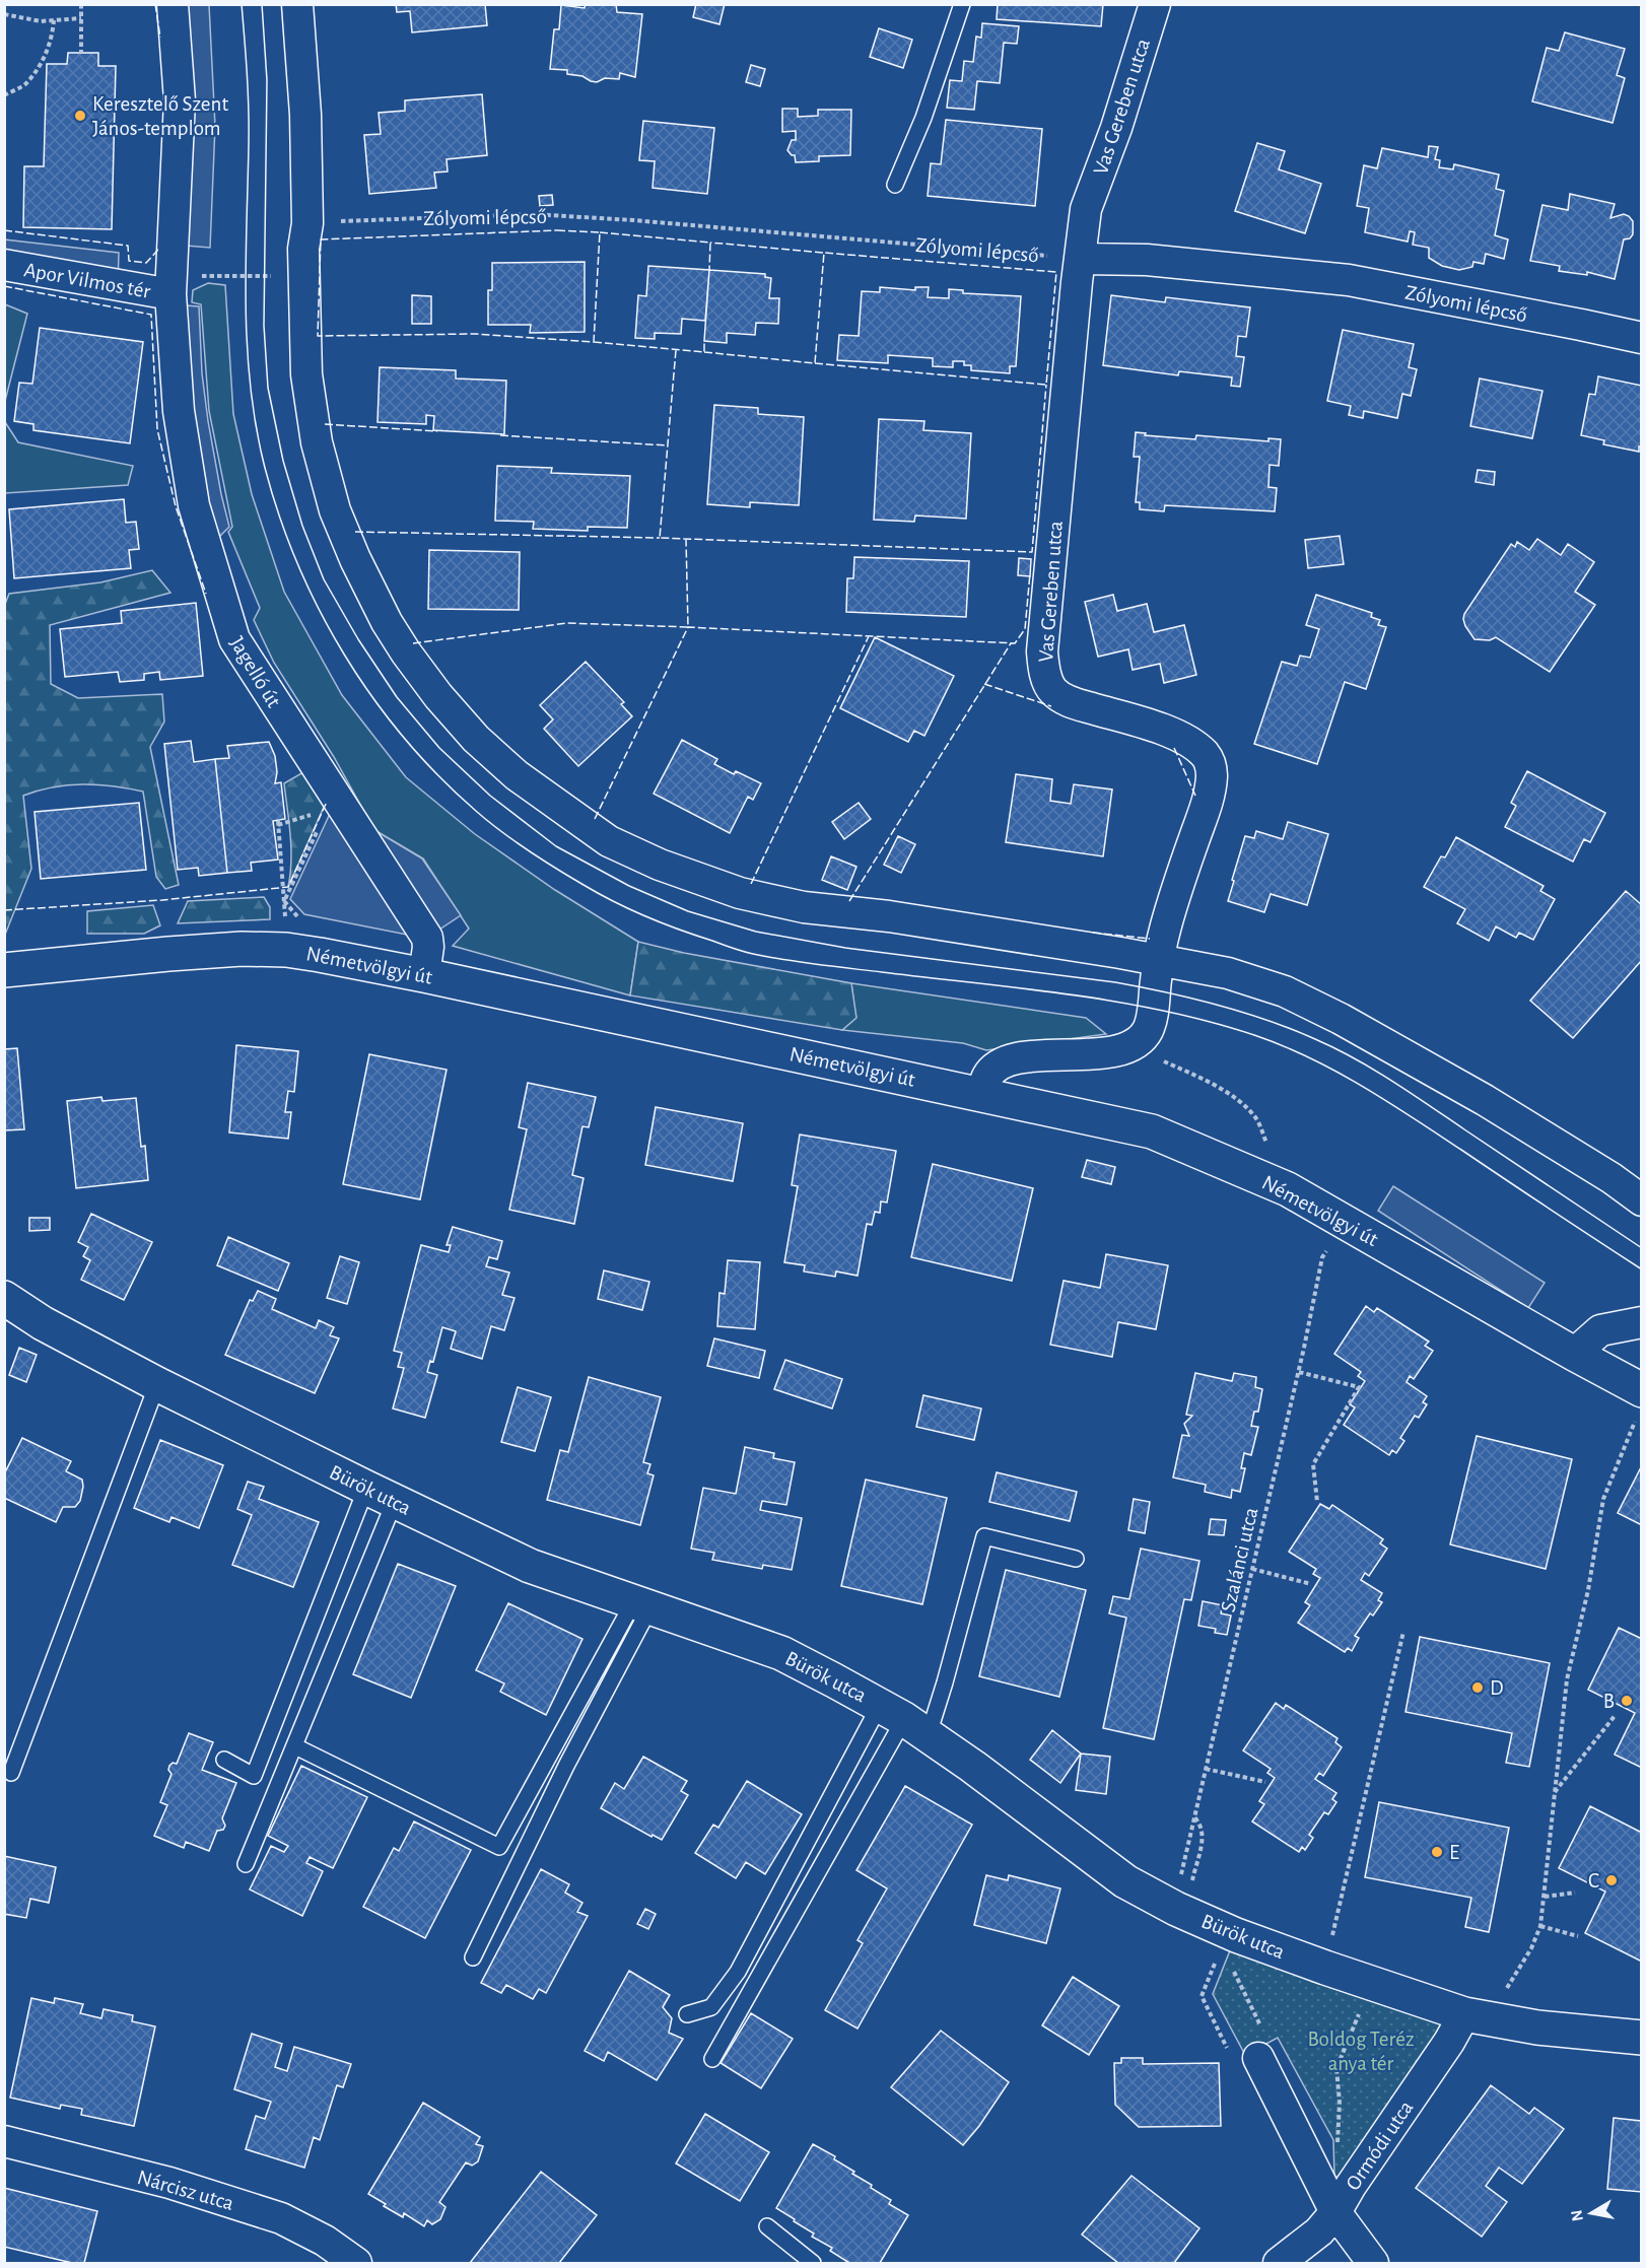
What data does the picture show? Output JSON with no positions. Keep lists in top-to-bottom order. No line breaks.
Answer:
{"streets":{"street":["Vas Gereben utca","Zólyomi lépcső","Apor Vilmos tér","Jagelló út","Németvölgyi út","Bürök utca","Ormódi utca","Nárcisz utca"],"path":["Szalánci utca"]},"crossings":[["Vas Gereben utca","Zólyomi lépcső"],["Apor Vilmos tér","Jagelló út"],["Jagelló út","Németvölgyi út"],["Bürök utca","Ormódi utca"]],"parks":["Boldog Teréz anya tér"],"places":["Keresztelő Szent János-templom","D","B","E","C"],"north":"left"}
